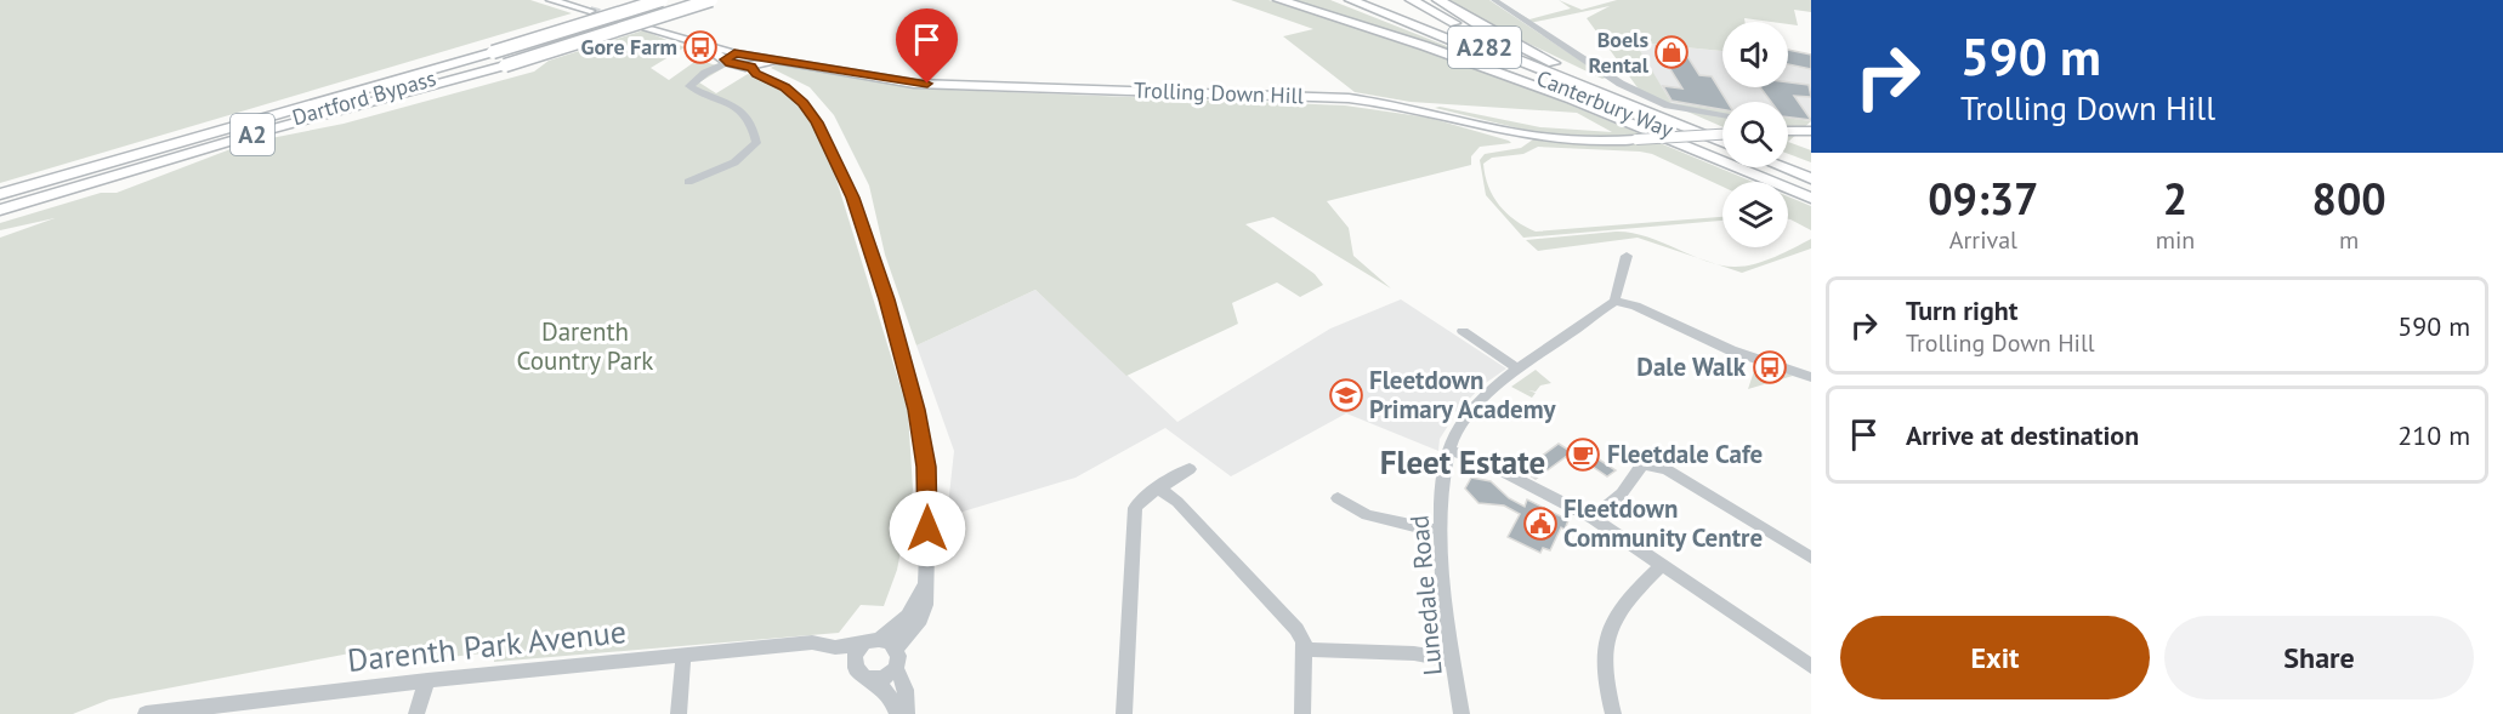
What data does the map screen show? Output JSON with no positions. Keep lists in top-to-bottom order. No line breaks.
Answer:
{"streets":{"highway":["A282","Dartford Bypass","Canterbury Way","A2"],"main road":["Trolling Down Hill"],"street":["Lunedale Road","Darenth Park Avenue"]},"crossings":[["Dartford Bypass","A2"]],"districts":["Fleet Estate"],"parks":["Darenth Country Park"],"places":{"bus stop":["Gore Farm","Dale Walk"],"shop":["Boels Rental"],"school or university":["Fleetdown Primary Academy"],"cafe":["Fleetdale Cafe"],"public building":["Fleetdown Community Centre"]},"page":{"turn":["590 m","Trolling Down Hill"],"eta":["09:37","Arrival","2","min","800","m"],"list":[{"name":"Turn right","note":"Trolling Down Hill","value":"590 m"},{"name":"Arrive at destination","value":"210 m"}],"buttons":["Exit","Share"]}}
